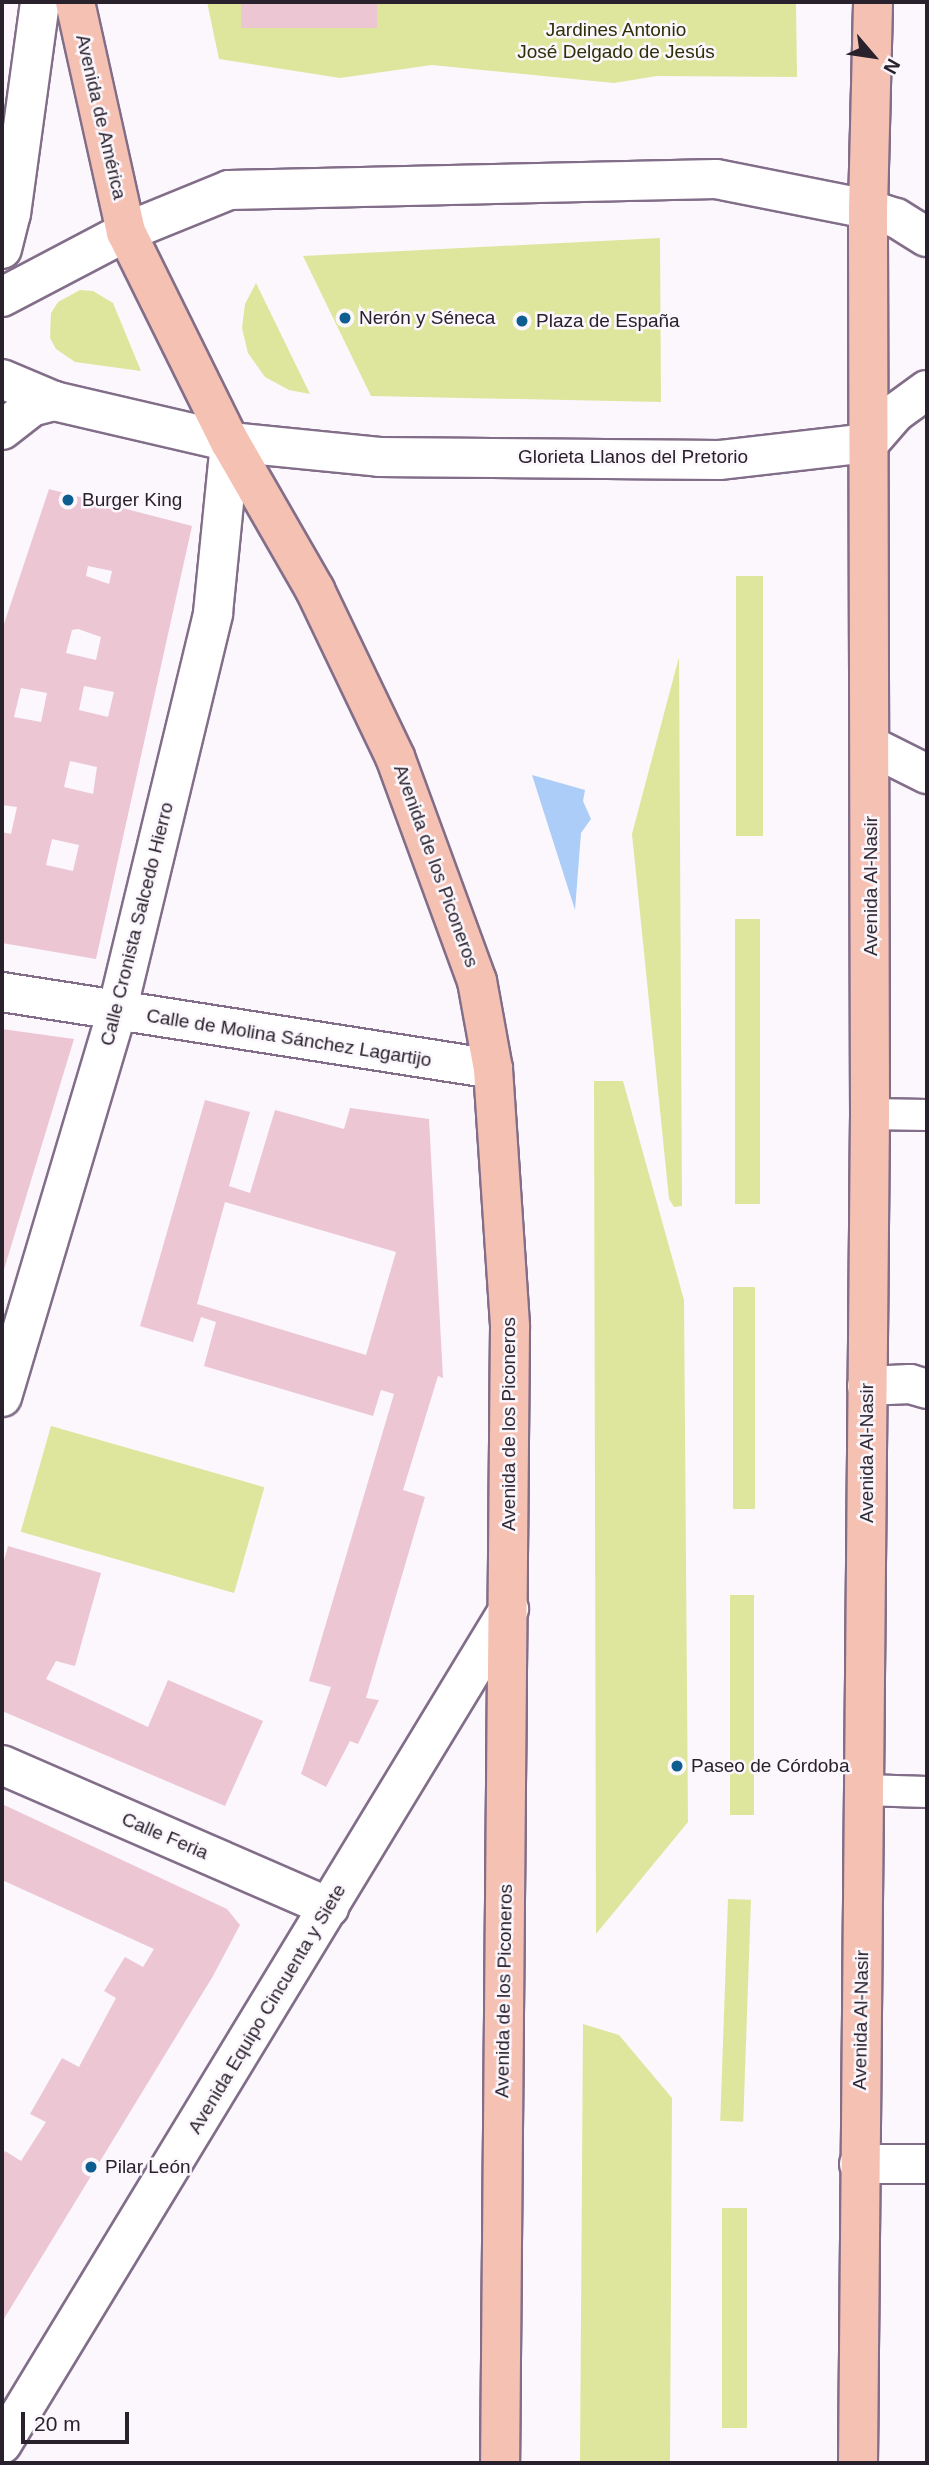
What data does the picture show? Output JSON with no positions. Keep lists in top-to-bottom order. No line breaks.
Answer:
{"streets":{"main road":["Avenida de América","Avenida de los Piconeros","Avenida Al-Nasir"],"street":["Glorieta Llanos del Pretorio","Calle Cronista Salcedo Hierro","Calle de Molina Sánchez Lagartijo","Calle Feria","Avenida Equipo Cincuenta y Siete"]},"crossings":[["Glorieta Llanos del Pretorio","Avenida de los Piconeros"],["Glorieta Llanos del Pretorio","Avenida Al-Nasir"],["Glorieta Llanos del Pretorio","Calle Cronista Salcedo Hierro"],["Avenida de los Piconeros","Calle Cronista Salcedo Hierro"],["Avenida de los Piconeros","Calle de Molina Sánchez Lagartijo"],["Avenida de los Piconeros","Avenida Equipo Cincuenta y Siete"],["Calle Cronista Salcedo Hierro","Calle de Molina Sánchez Lagartijo"],["Calle Feria","Avenida Equipo Cincuenta y Siete"]],"parks":["Jardines Antonio José Delgado de Jesús"],"places":["Nerón y Séneca","Plaza de España","Burger King","Paseo de Córdoba","Pilar León"],"scale_bar":"20 m","north":"bottom right"}
